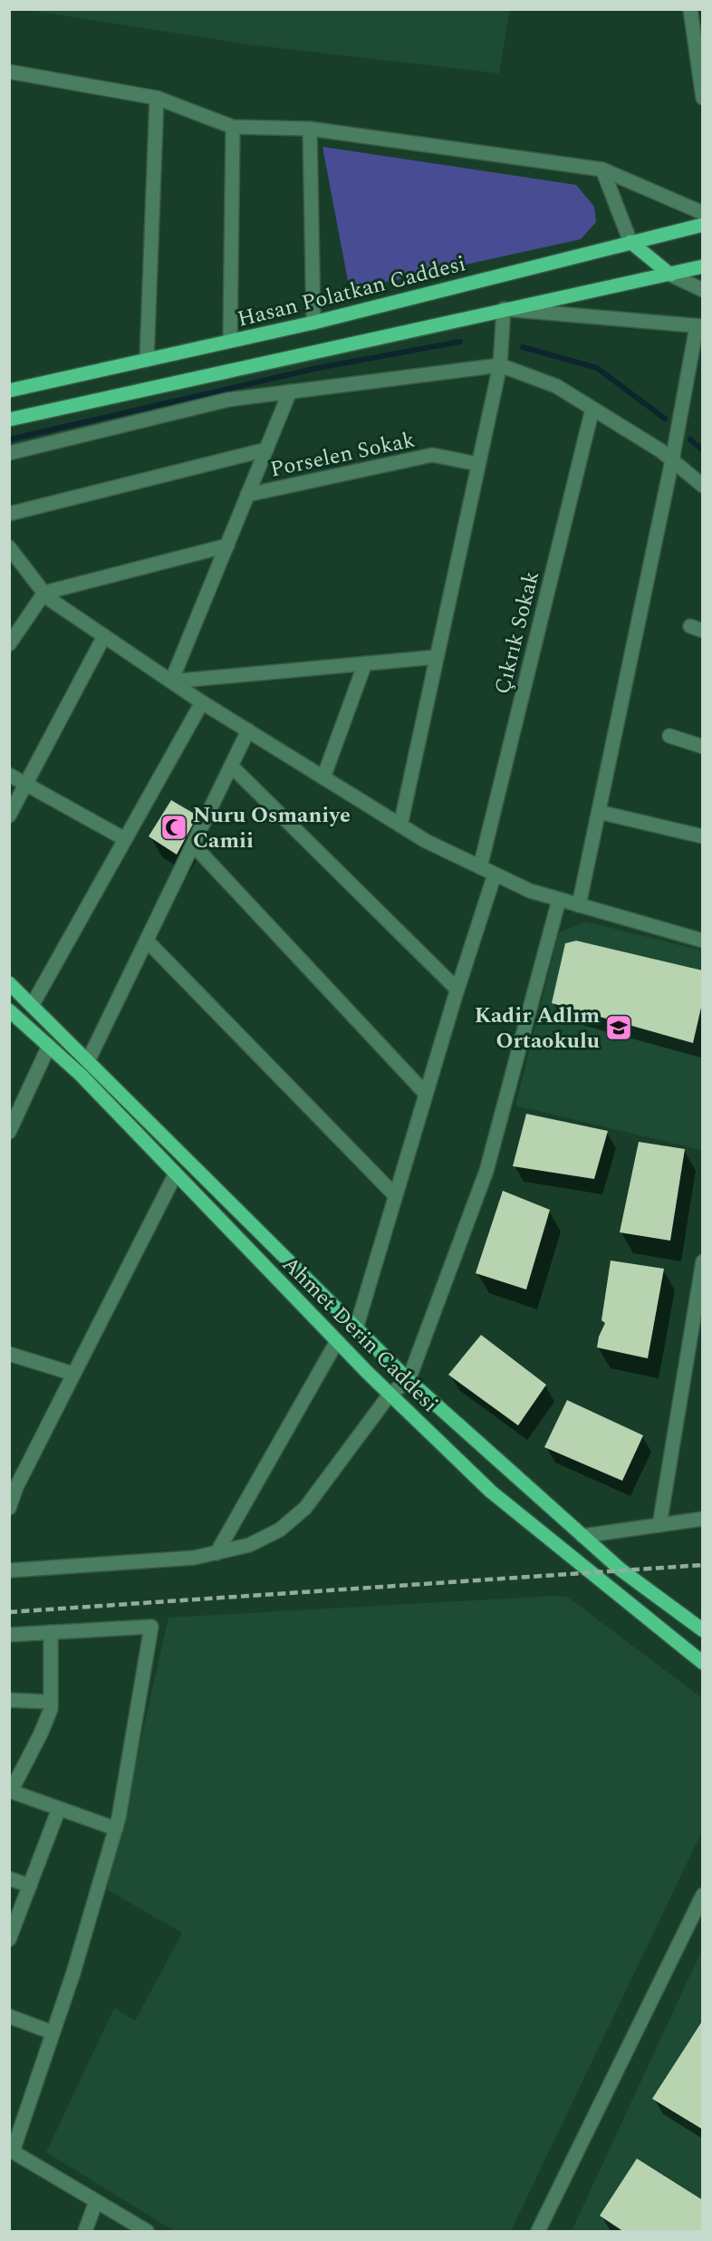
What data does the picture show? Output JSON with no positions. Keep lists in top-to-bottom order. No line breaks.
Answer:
{"streets":{"main road":["Hasan Polatkan Caddesi","Ahmet Derin Caddesi"],"street":["Porselen Sokak","Çıkrık Sokak"]},"places":{"mosque":["Nuru Osmaniye Camii"],"school or university":["Kadir Adlım Ortaokulu"]}}
